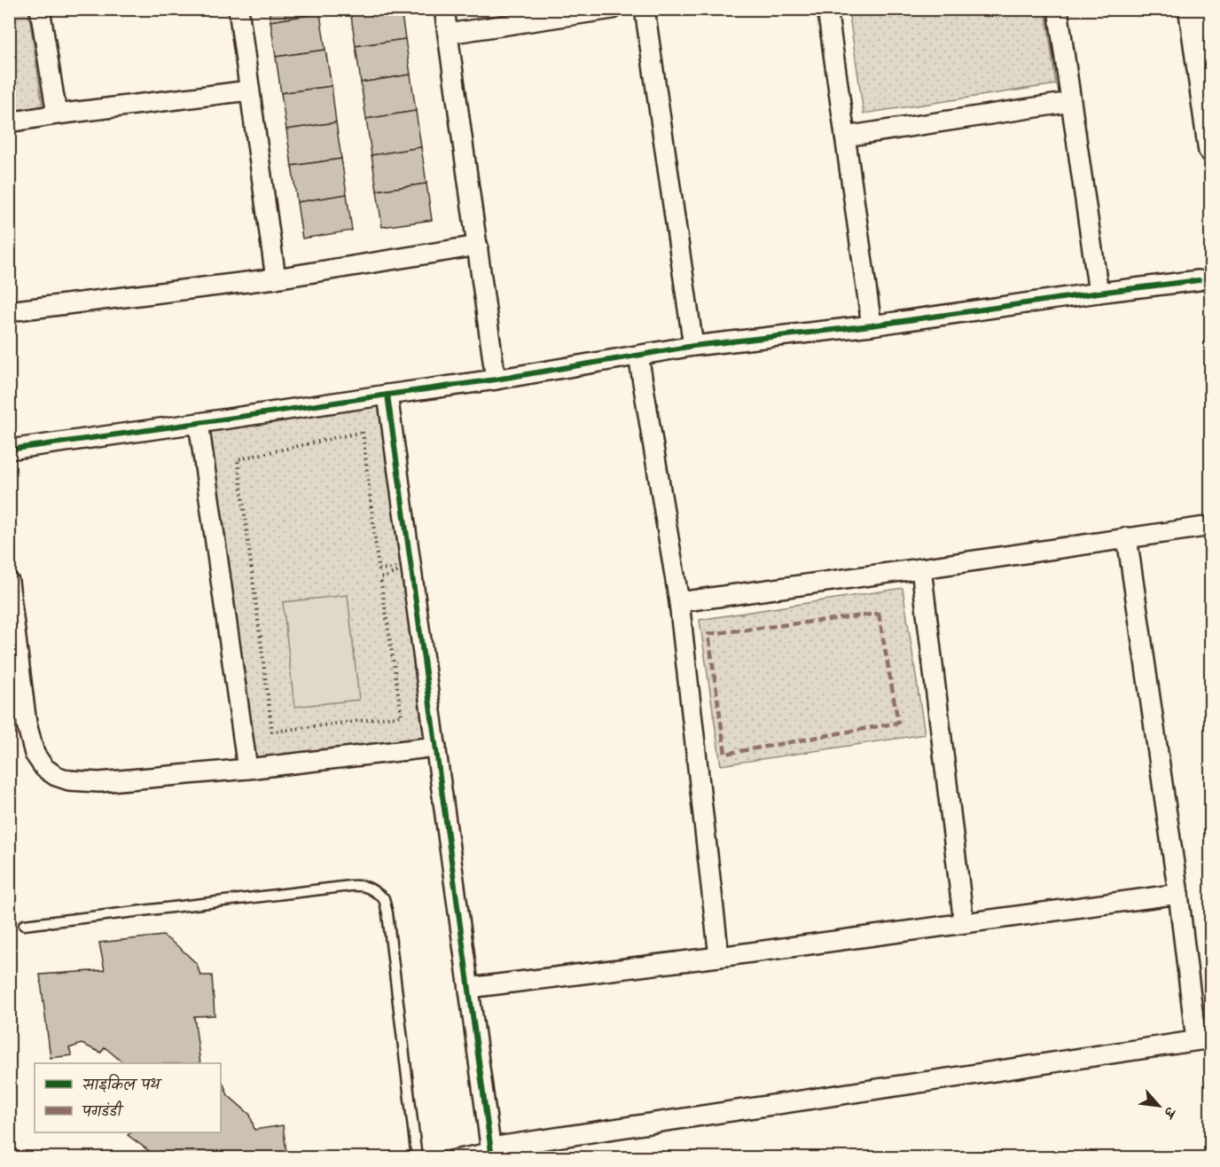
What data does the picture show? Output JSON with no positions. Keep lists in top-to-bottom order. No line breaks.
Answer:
{"legend":["साइकिल पथ","पगडंडी"],"north":"bottom right"}
